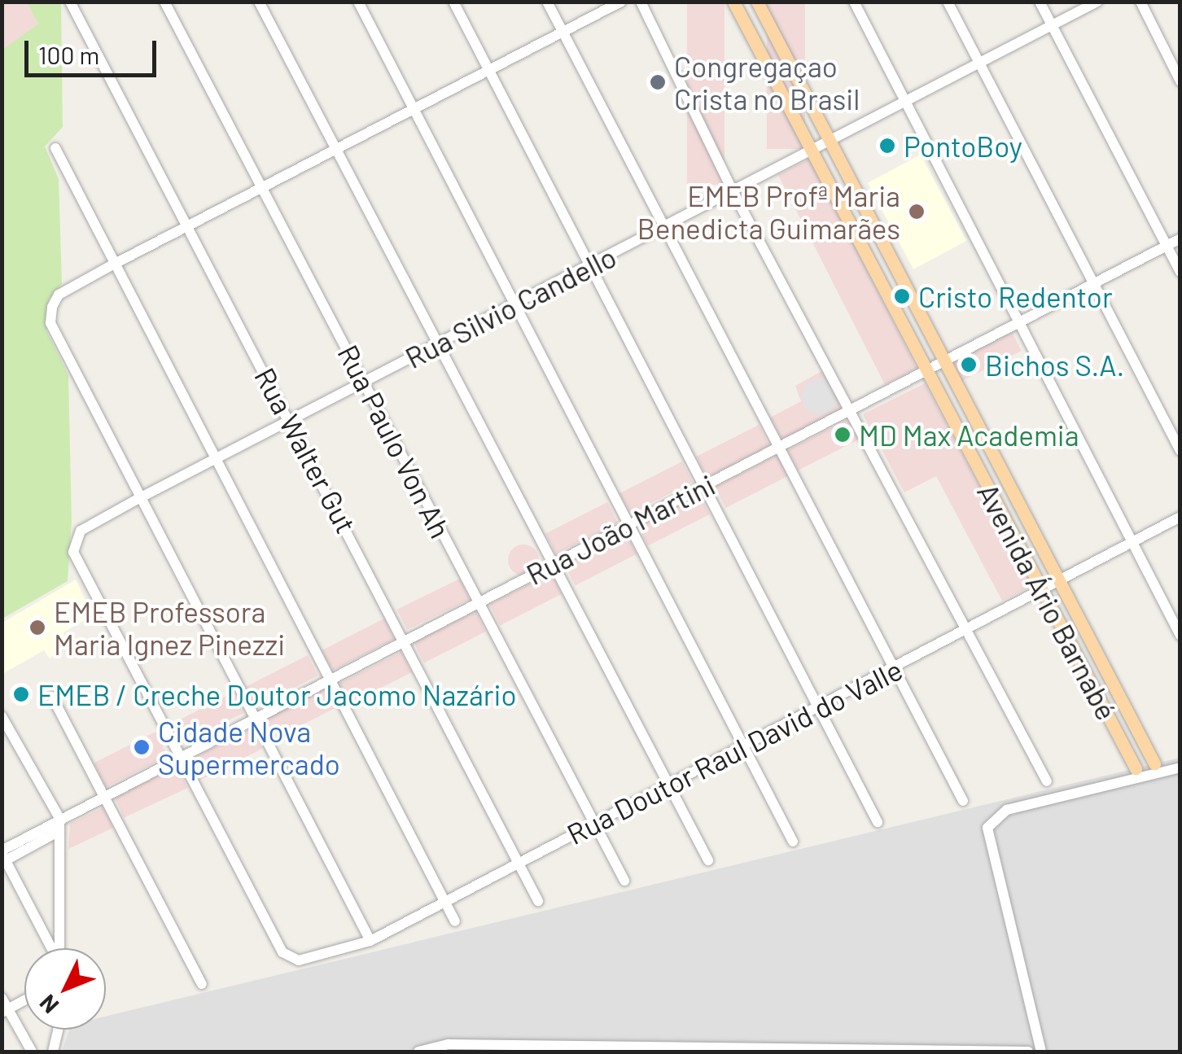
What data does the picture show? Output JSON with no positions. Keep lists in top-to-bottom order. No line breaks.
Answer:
{"streets":{"main road":["Avenida Ário Barnabé"],"street":["Rua Silvio Candello","Rua Paulo Von Ah","Rua Walter Gut","Rua João Martini","Rua Doutor Raul David do Valle"]},"crossings":[["Rua Silvio Candello","Rua Paulo Von Ah"],["Rua Silvio Candello","Rua Walter Gut"],["Rua Silvio Candello","Rua João Martini"],["Rua Silvio Candello","Avenida Ário Barnabé"],["Rua Silvio Candello","Rua Doutor Raul David do Valle"],["Rua Paulo Von Ah","Rua João Martini"],["Rua Paulo Von Ah","Rua Doutor Raul David do Valle"],["Rua Walter Gut","Rua João Martini"],["Rua Walter Gut","Rua Doutor Raul David do Valle"],["Rua João Martini","Avenida Ário Barnabé"],["Avenida Ário Barnabé","Rua Doutor Raul David do Valle"]],"places":["Congregaçao Crista no Brasil","PontoBoy","EMEB Profª Maria Benedicta Guimarães","Cristo Redentor","Bichos S.A.","MD Max Academia","EMEB Professora Maria Ignez Pinezzi","EMEB / Creche Doutor Jacomo Nazário","Cidade Nova Supermercado"],"scale_bar":"100 m","north":"bottom left"}
